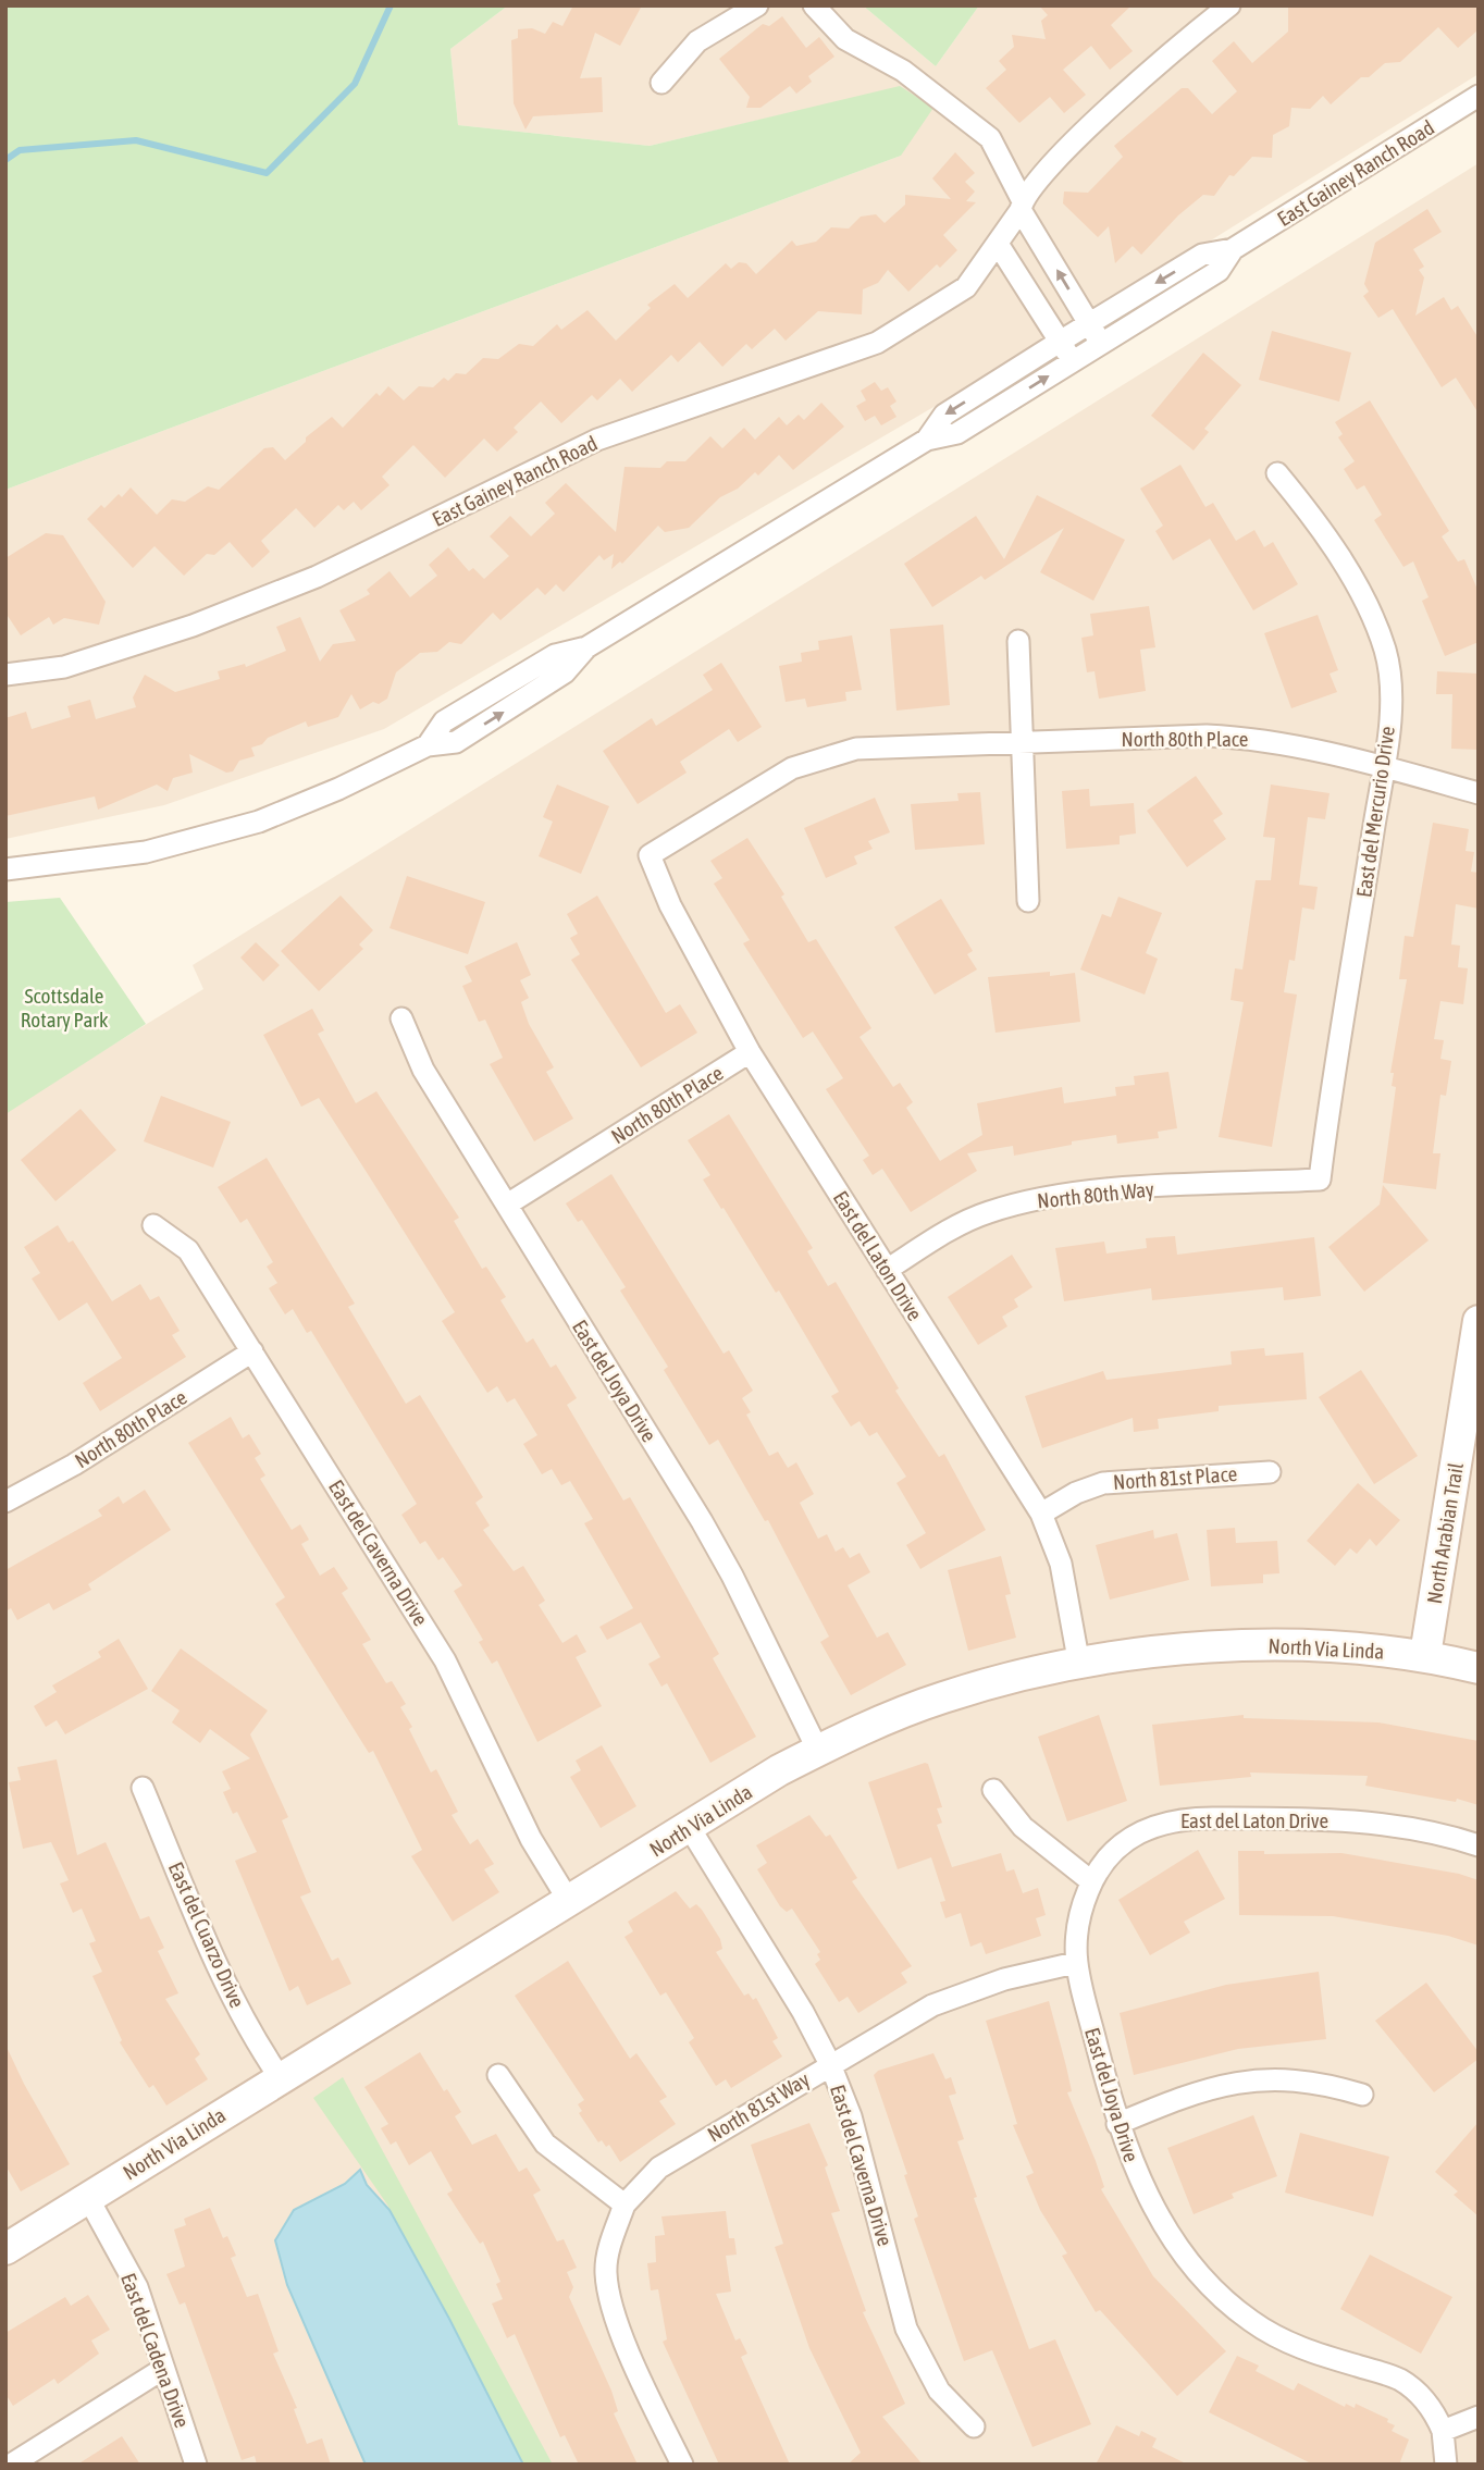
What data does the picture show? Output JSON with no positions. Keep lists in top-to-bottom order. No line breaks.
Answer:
{"streets":{"street":["East Gainey Ranch Road","North 80th Place","East del Mercurio Drive","North 80th Way","East del Laton Drive","East del Joya Drive","North 81st Place","North Arabian Trail","East del Caverna Drive","North Via Linda","East del Cuarzo Drive","North 81st Way","East del Cadena Drive"]},"crossings":[["North 80th Place","East del Mercurio Drive"],["North 80th Place","East del Laton Drive"],["North 80th Place","East del Joya Drive"],["North 80th Place","East del Caverna Drive"],["East del Mercurio Drive","North 80th Way"],["North 80th Way","East del Laton Drive"],["East del Laton Drive","East del Joya Drive"],["East del Laton Drive","North 81st Place"],["East del Laton Drive","North Via Linda"],["East del Laton Drive","North 81st Way"],["East del Joya Drive","North Via Linda"],["East del Joya Drive","North 81st Way"],["North Arabian Trail","North Via Linda"],["East del Caverna Drive","North Via Linda"],["East del Caverna Drive","North 81st Way"],["North Via Linda","East del Cuarzo Drive"],["North Via Linda","East del Cadena Drive"]],"parks":["Scottsdale Rotary Park"]}
